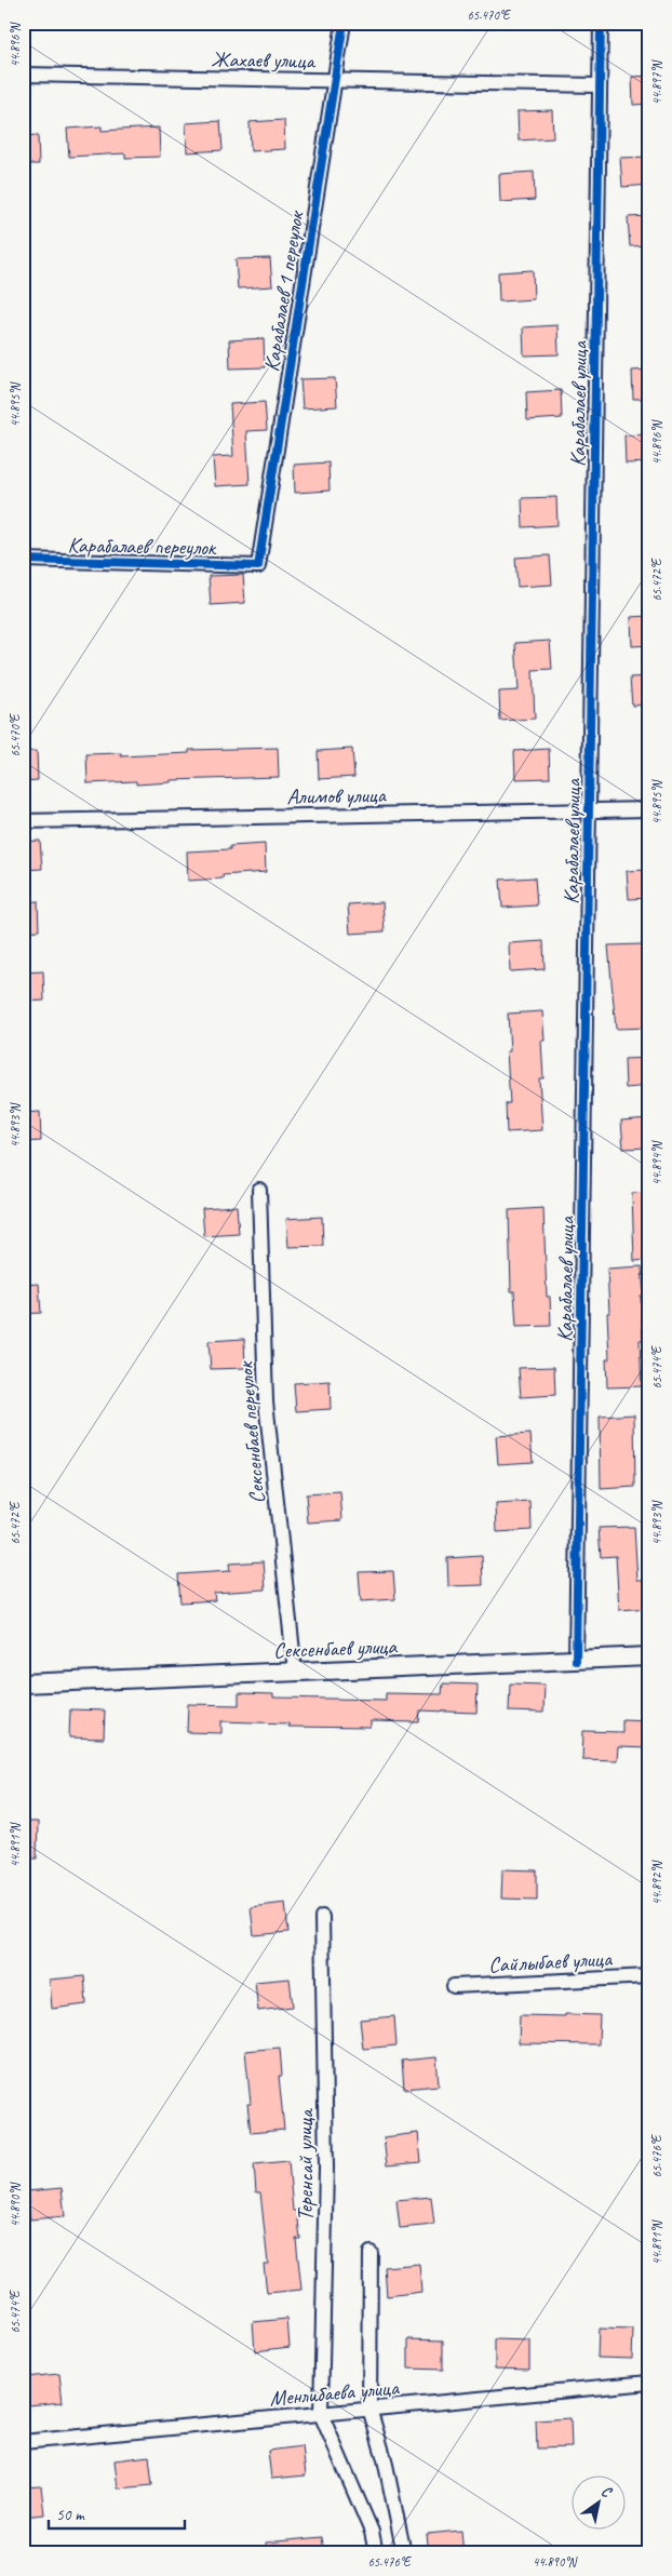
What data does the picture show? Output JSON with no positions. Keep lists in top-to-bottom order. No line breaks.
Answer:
{"streets":{"street":["Жахаев улица","Карабалаев 1 переулок","Карабалаев улица","Карабалаев переулок","Алимов улица","Сексенбаев переулок","Сексенбаев улица","Сайлыбаев улица","Теренсай улица","Менлибаева улица"]},"crossings":[["Жахаев улица","Карабалаев 1 переулок"],["Жахаев улица","Карабалаев улица"],["Карабалаев 1 переулок","Карабалаев переулок"],["Карабалаев улица","Алимов улица"],["Карабалаев улица","Сексенбаев улица"],["Сексенбаев переулок","Сексенбаев улица"],["Теренсай улица","Менлибаева улица"]],"scale_bar":"50 m","north":"top right","coordinates":["65.470°E","44.896°N","44.897°N","44.895°N","65.472°E","44.893°N","44.894°N","65.474°E","44.891°N","44.892°N","65.476°E","44.890°N"]}
